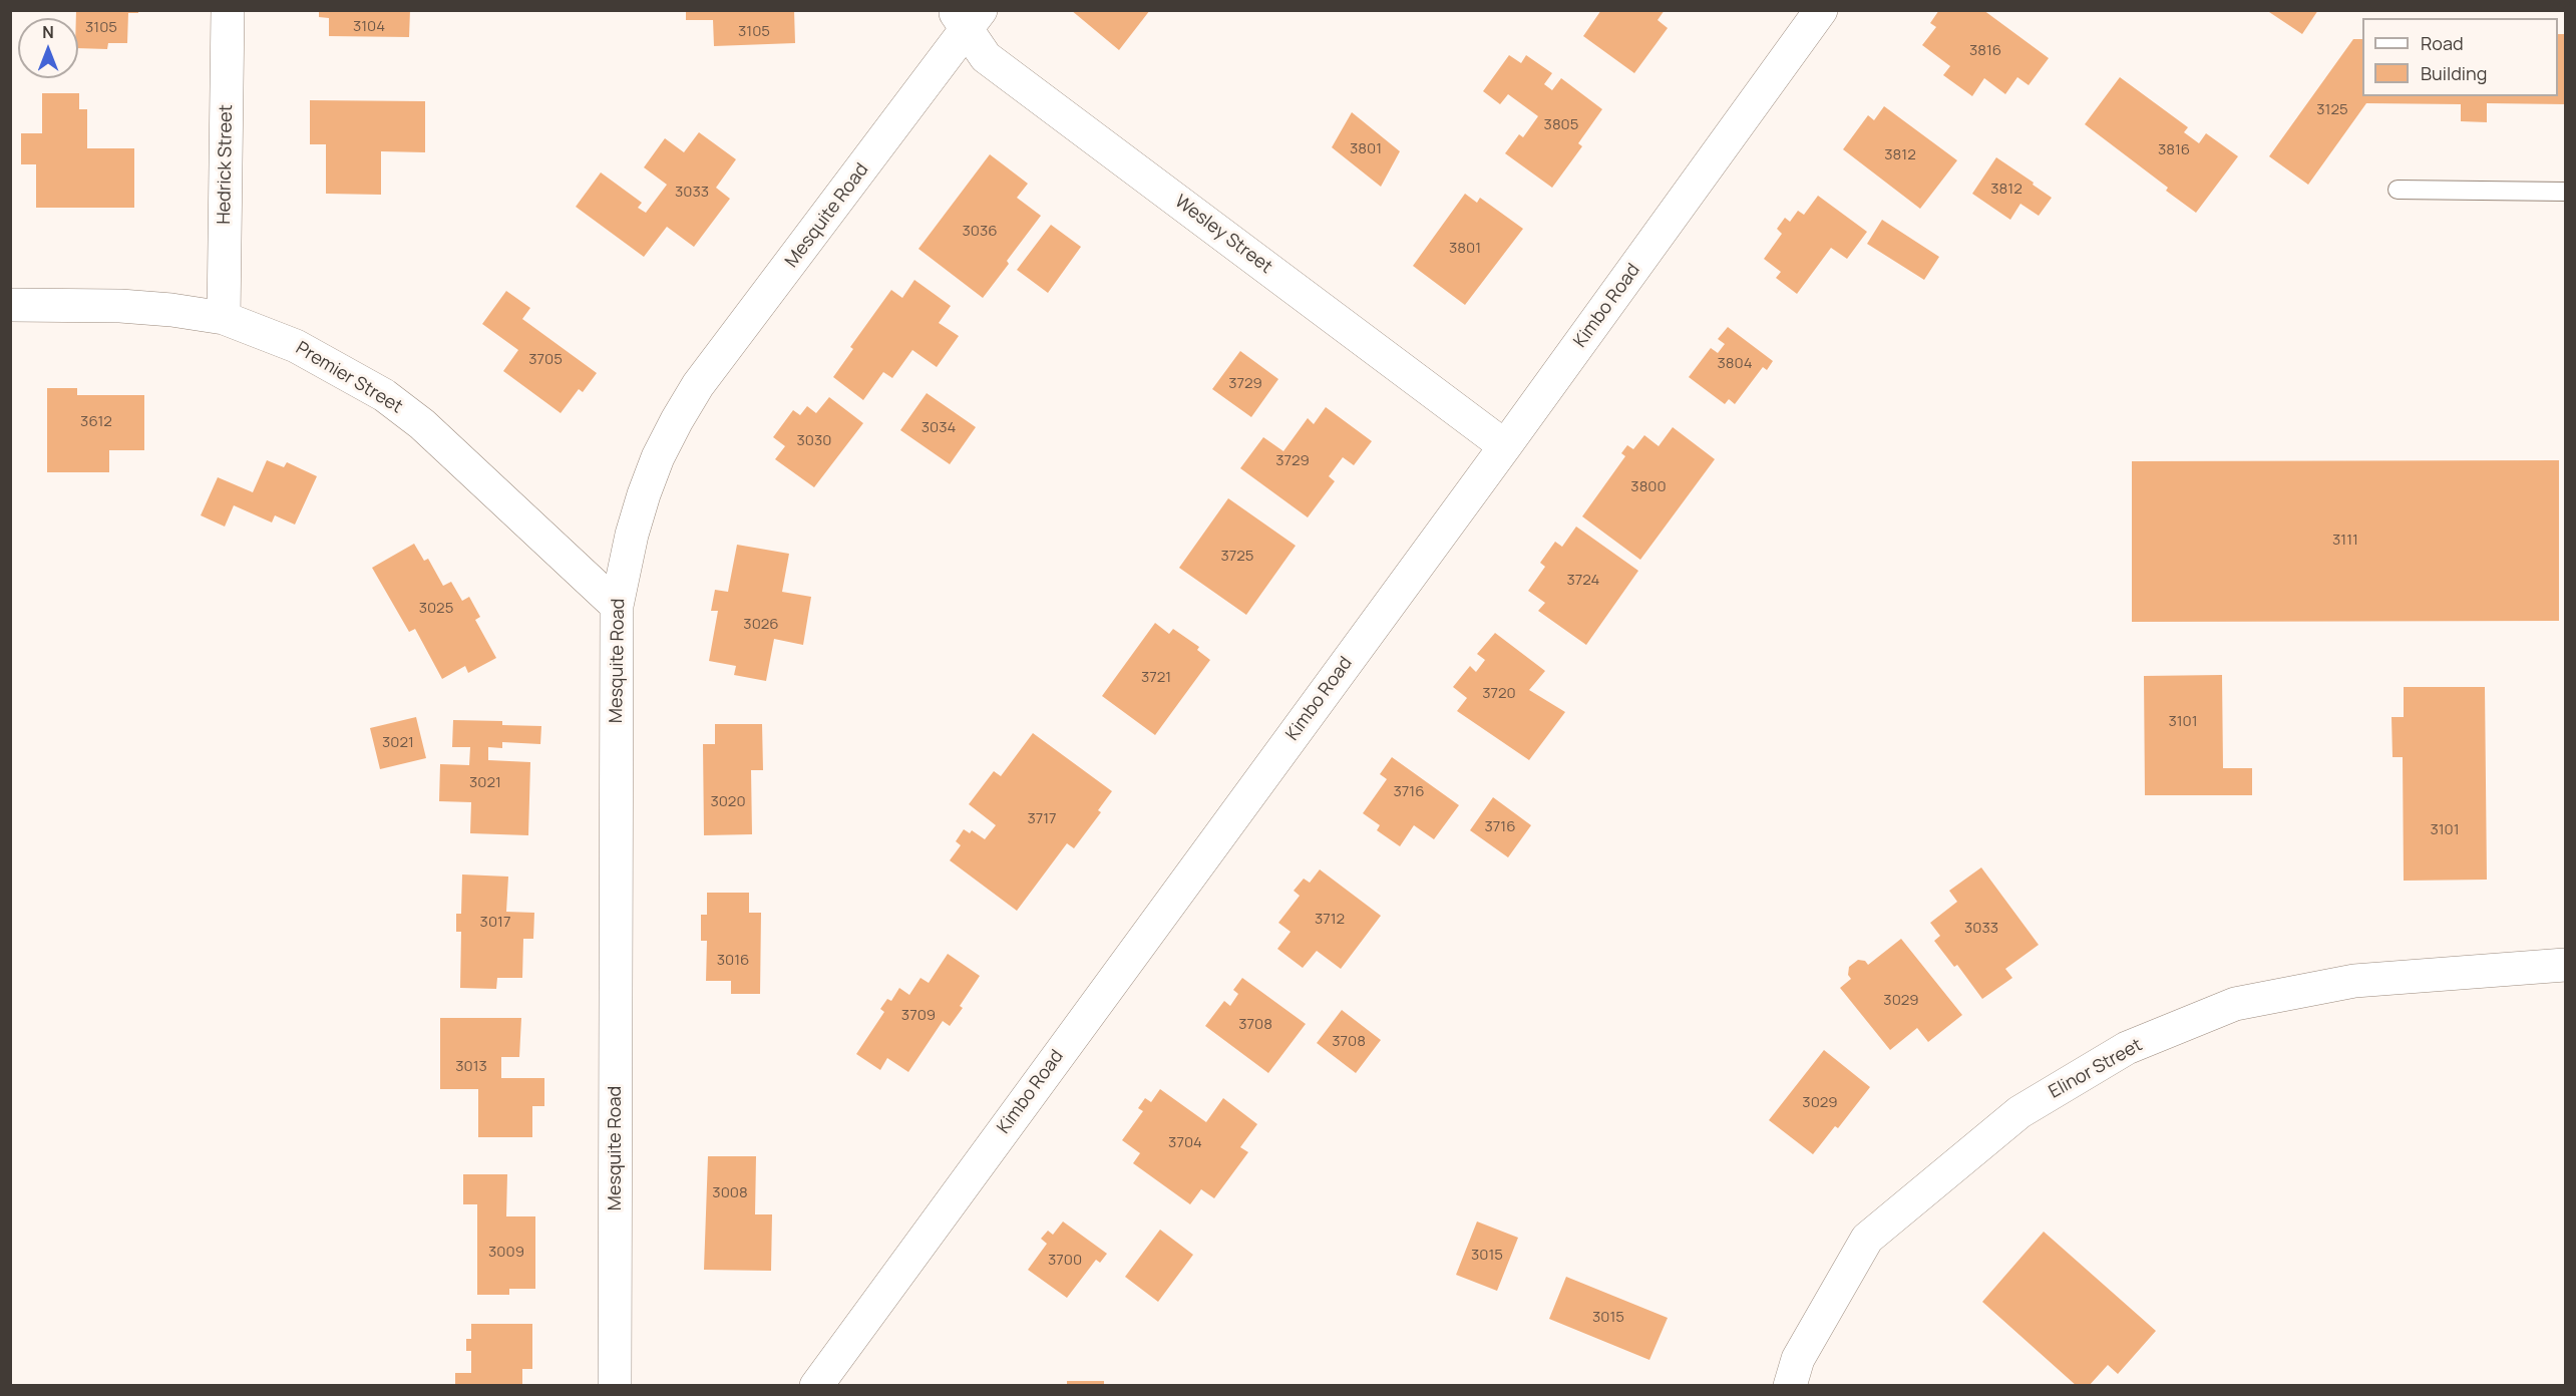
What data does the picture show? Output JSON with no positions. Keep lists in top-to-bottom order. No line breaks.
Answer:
{"streets":{"street":["Hedrick Street","Mesquite Road","Wesley Street","Kimbo Road","Premier Street","Elinor Street"]},"crossings":[["Hedrick Street","Premier Street"],["Mesquite Road","Wesley Street"],["Mesquite Road","Premier Street"],["Wesley Street","Kimbo Road"]],"house_numbers":["3104","3105","3105","3816","3125","3805","3801","3816","3812","3812","3033","3036","3801","3705","3804","3729","3612","3034","3030","3729","3800","3111","3725","3724","3025","3026","3721","3720","3101","3021","3021","3716","3020","3717","3716","3101","3712","3017","3033","3016","3029","3709","3708","3708","3013","3029","3704","3008","3009","3015","3700","3015"],"legend":["Road","Building"],"north":"top"}
